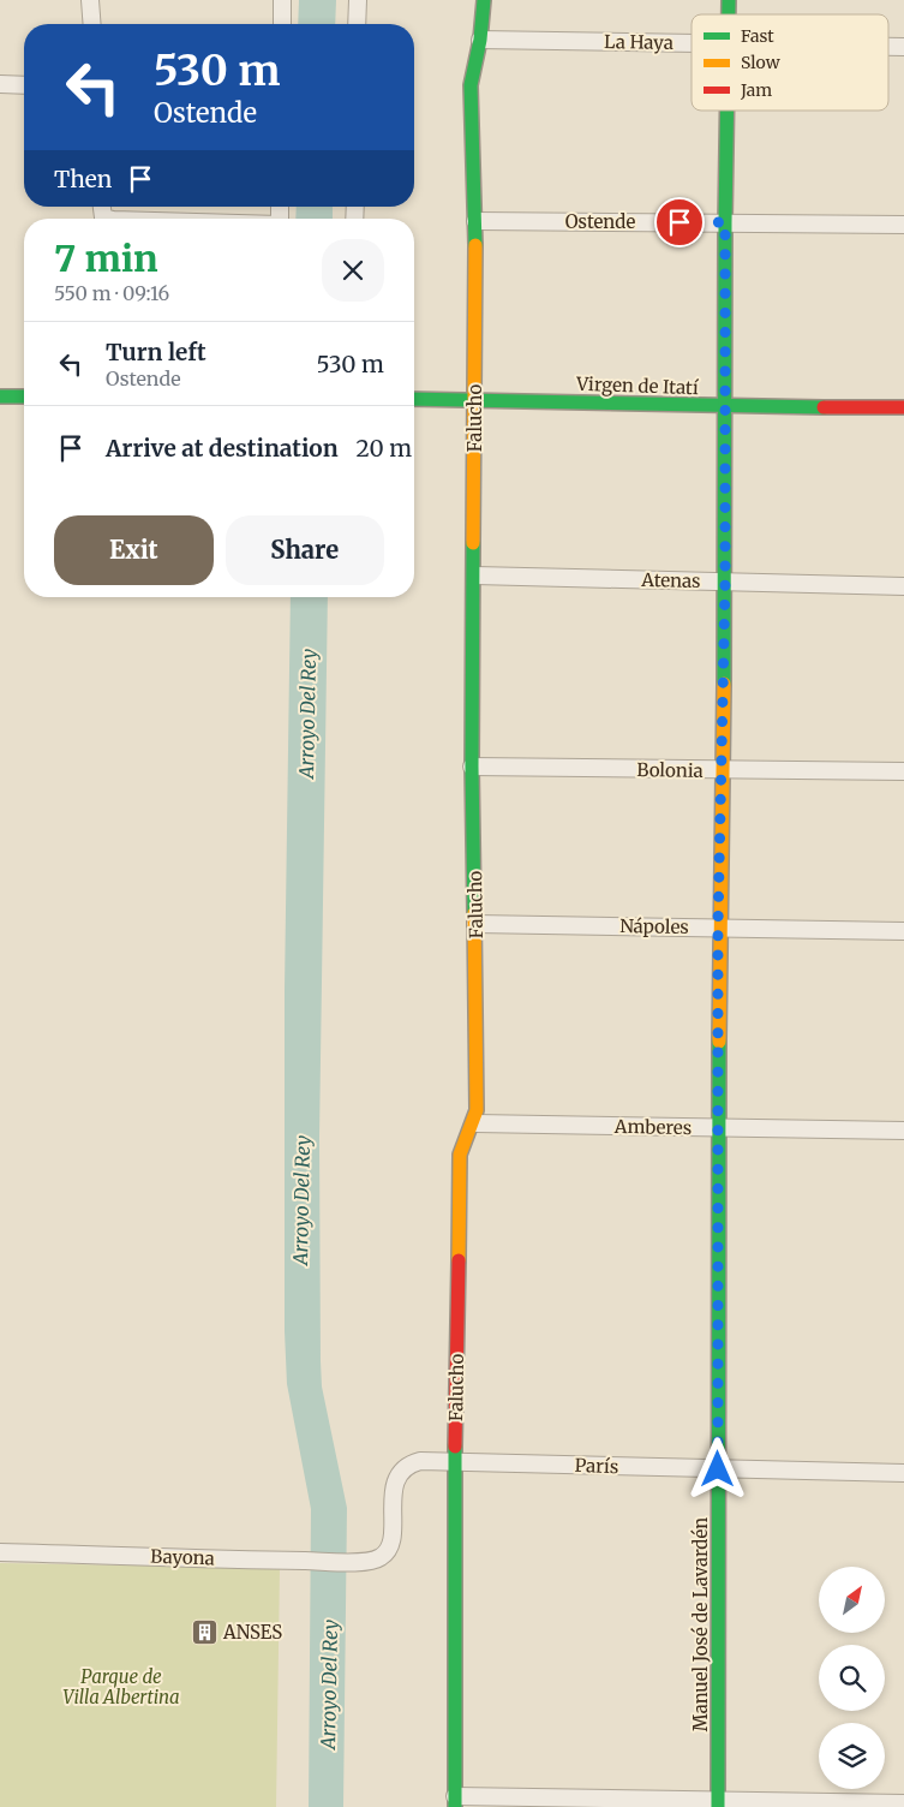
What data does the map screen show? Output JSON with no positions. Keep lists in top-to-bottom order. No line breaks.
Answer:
{"streets":{"street":["La Haya","Ostende","Virgen de Itatí","Falucho","Atenas","Bolonia","Nápoles","Amberes","París","Bayona","Manuel José de Lavardén"]},"crossings":[["La Haya","Falucho"],["Ostende","Falucho"],["Ostende","Manuel José de Lavardén"],["Virgen de Itatí","Falucho"],["Virgen de Itatí","Manuel José de Lavardén"],["Falucho","Atenas"],["Falucho","Bolonia"],["Falucho","Nápoles"],["Falucho","Amberes"],["Falucho","París"],["Atenas","Manuel José de Lavardén"],["Bolonia","Manuel José de Lavardén"],["Nápoles","Manuel José de Lavardén"],["Amberes","Manuel José de Lavardén"],["París","Bayona"],["París","Manuel José de Lavardén"]],"water":["Arroyo Del Rey"],"parks":["Parque de Villa Albertina"],"places":{"building":["ANSES"]},"legend":["Fast","Slow","Jam"],"north":"top right","page":{"turn":["530 m","Ostende"],"then":"Then","heading":["7 min","550 m · 09:16"],"list":[{"name":"Turn left","note":"Ostende","value":"530 m"},{"name":"Arrive at destination","value":"20 m"}],"buttons":["Exit","Share"]}}
